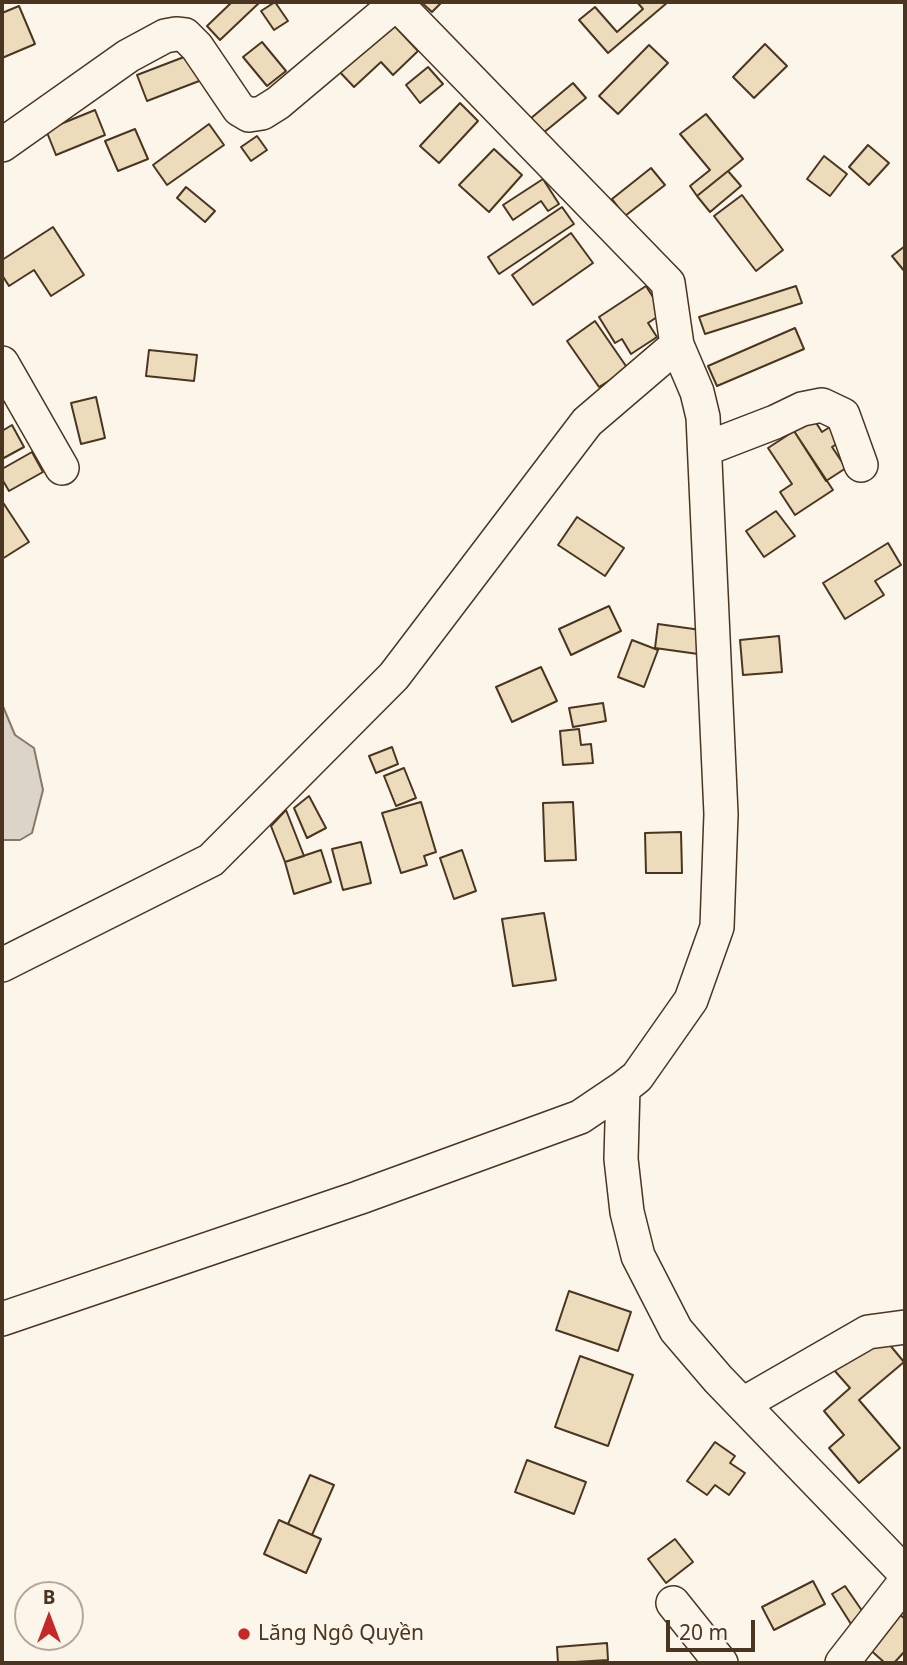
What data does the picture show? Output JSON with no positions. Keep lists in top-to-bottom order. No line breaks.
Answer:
{"places":["Lăng Ngô Quyền"],"scale_bar":"20 m","north":"top"}
